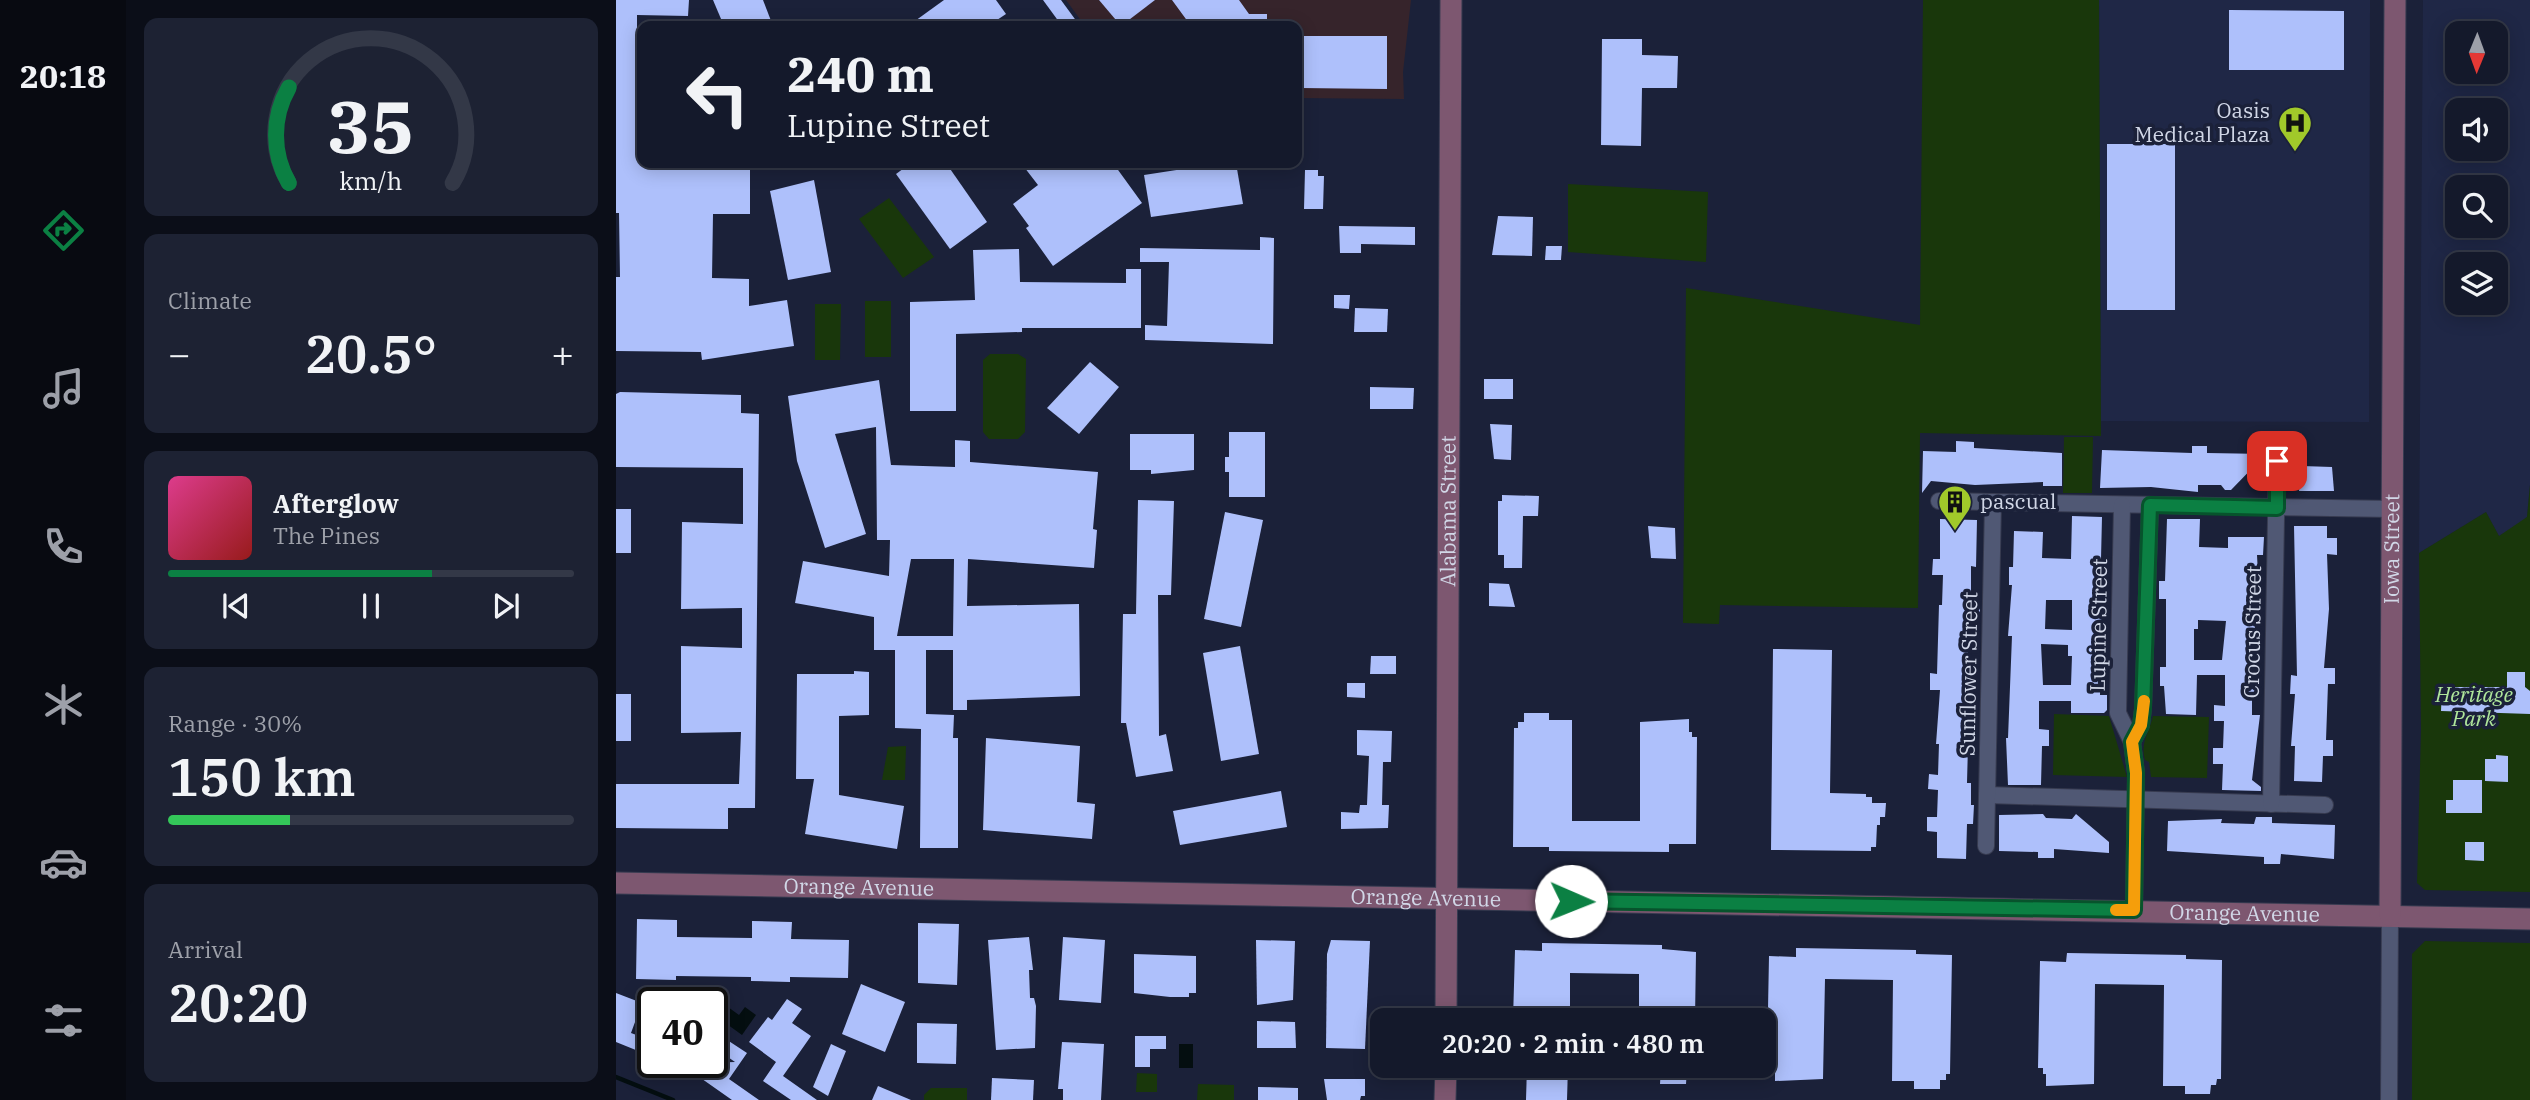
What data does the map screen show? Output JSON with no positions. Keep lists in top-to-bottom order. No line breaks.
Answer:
{"streets":{"street":["Alabama Street","Iowa Street","Lupine Street","Crocus Street","Sunflower Street","Orange Avenue"]},"crossings":[["Alabama Street","Orange Avenue"],["Iowa Street","Orange Avenue"],["Lupine Street","Orange Avenue"]],"parks":["Heritage Park"],"places":{"hospital":["Oasis Medical Plaza"],"building":["pascual"]},"north":"bottom","page":{"tabs":"20:18","turn":["240 m","Lupine Street"],"tile":["Climate",["Range · 30%","150 km"],["Arrival","20:20"]],"heat":["−","20.5°","+"],"song":["Afterglow","The Pines"],"limit":"40","trip":"20:20 · 2 min · 480 m","gauge":["35","km/h"]}}
